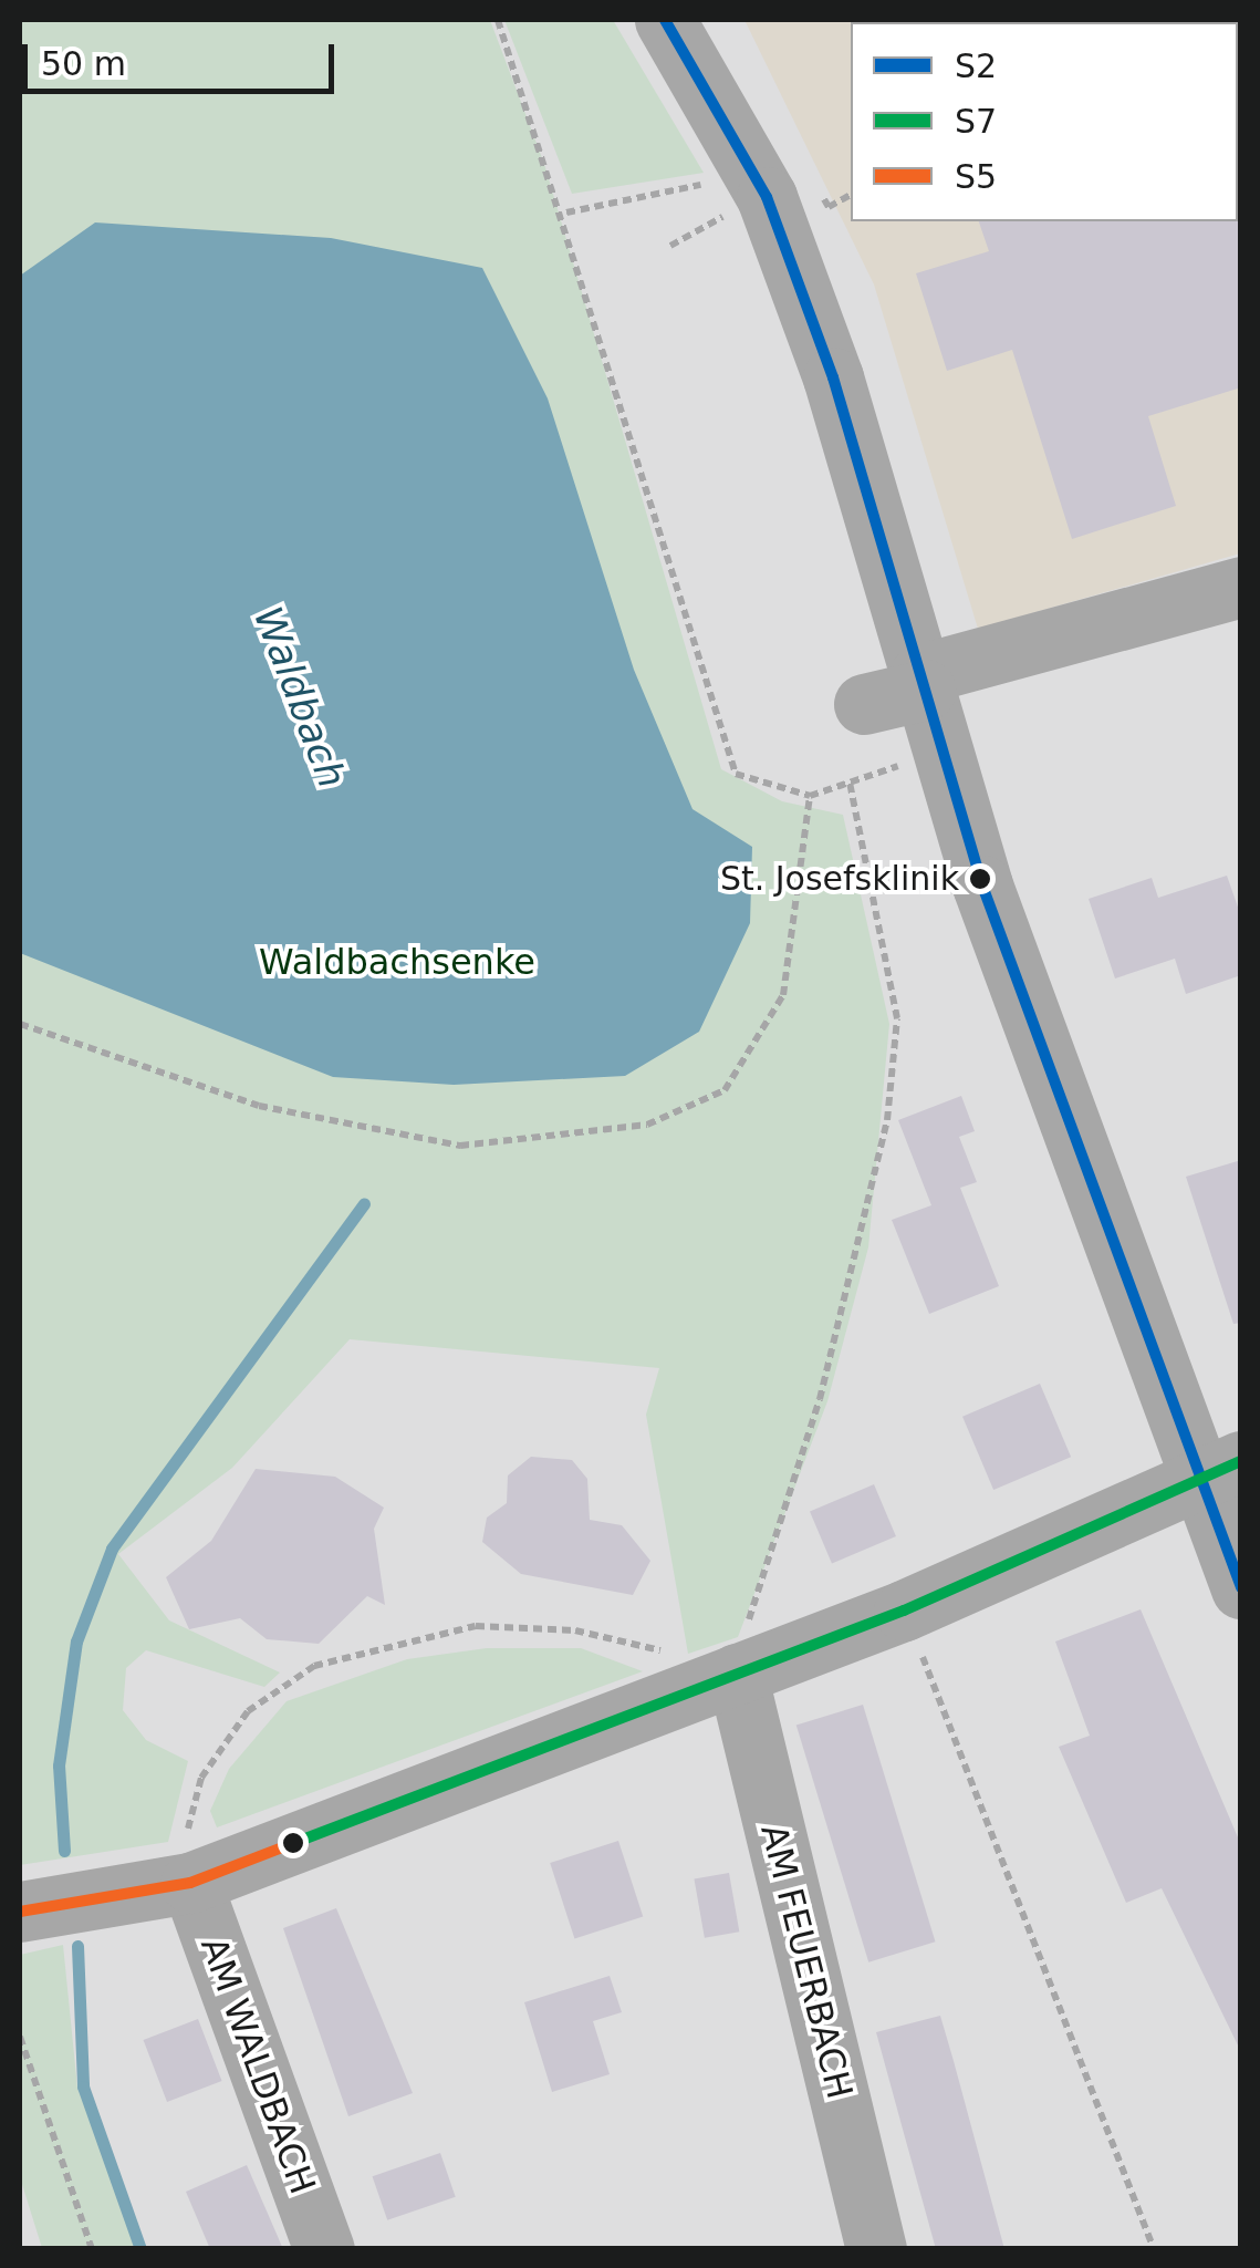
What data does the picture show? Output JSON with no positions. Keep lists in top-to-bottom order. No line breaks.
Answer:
{"streets":{"street":["AM FEUERBACH","AM WALDBACH"]},"water":["Waldbach"],"parks":["Waldbachsenke"],"places":["St. Josefsklinik"],"lines":["transit line S2","transit line S7","transit line S5"],"legend":["S2","S7","S5"],"scale_bar":"50 m"}
